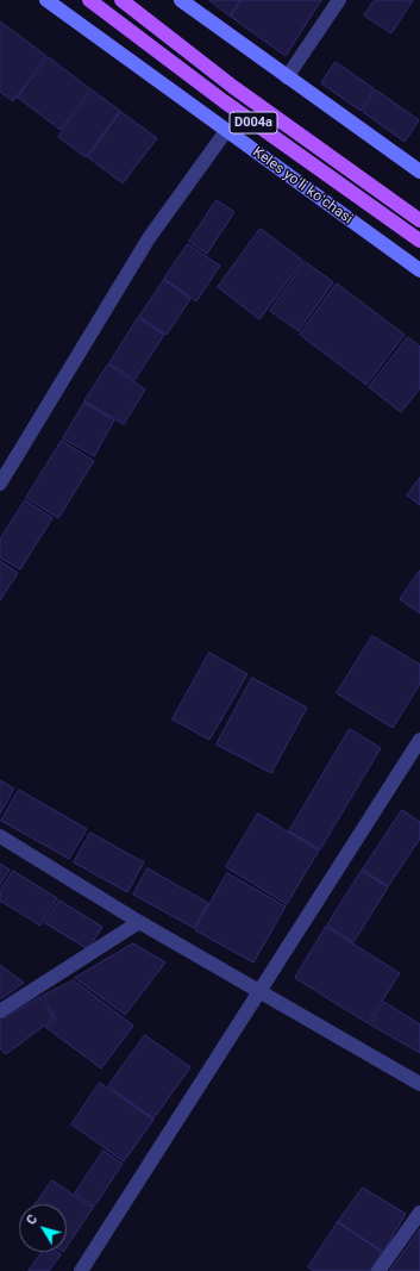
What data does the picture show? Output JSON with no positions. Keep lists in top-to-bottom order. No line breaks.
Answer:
{"streets":{"main road":["D004a","Keles yoʻli koʻchasi"]},"north":"top left"}
